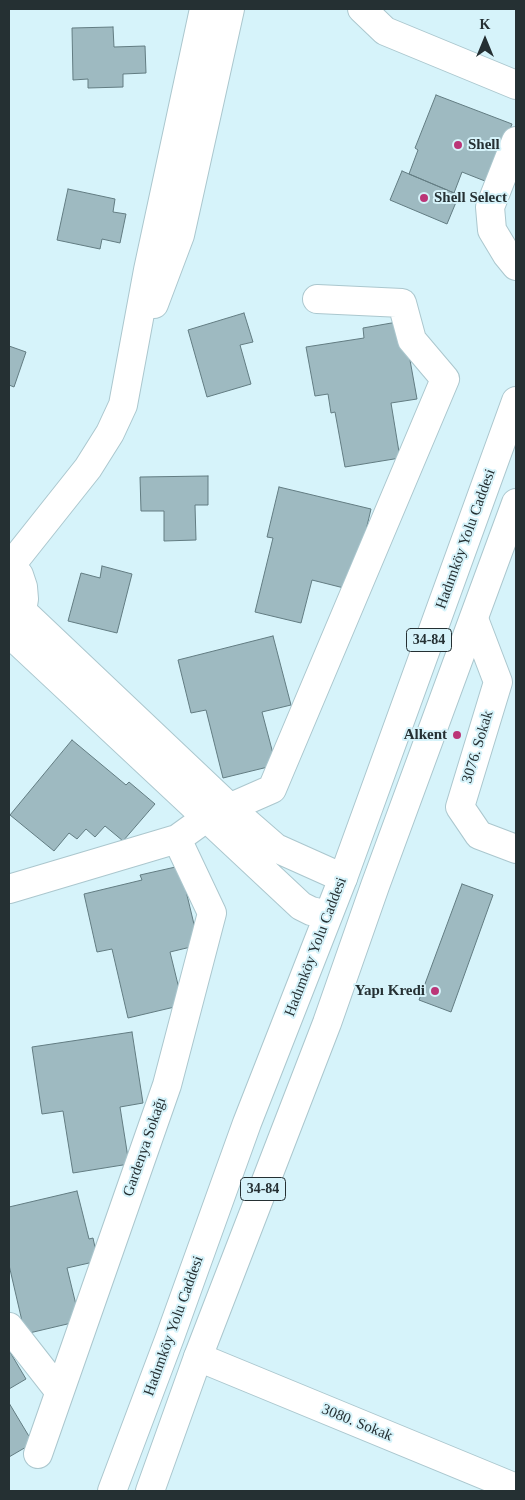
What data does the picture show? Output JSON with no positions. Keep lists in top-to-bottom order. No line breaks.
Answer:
{"streets":{"street":["Hadımköy Yolu Caddesi","34-84","3076. Sokak","Gardenya Sokağı","3080. Sokak"]},"crossings":[["34-84","3076. Sokak"],["34-84","3080. Sokak"]],"places":["Shell","Shell Select","Alkent","Yapı Kredi"],"north":"top"}
